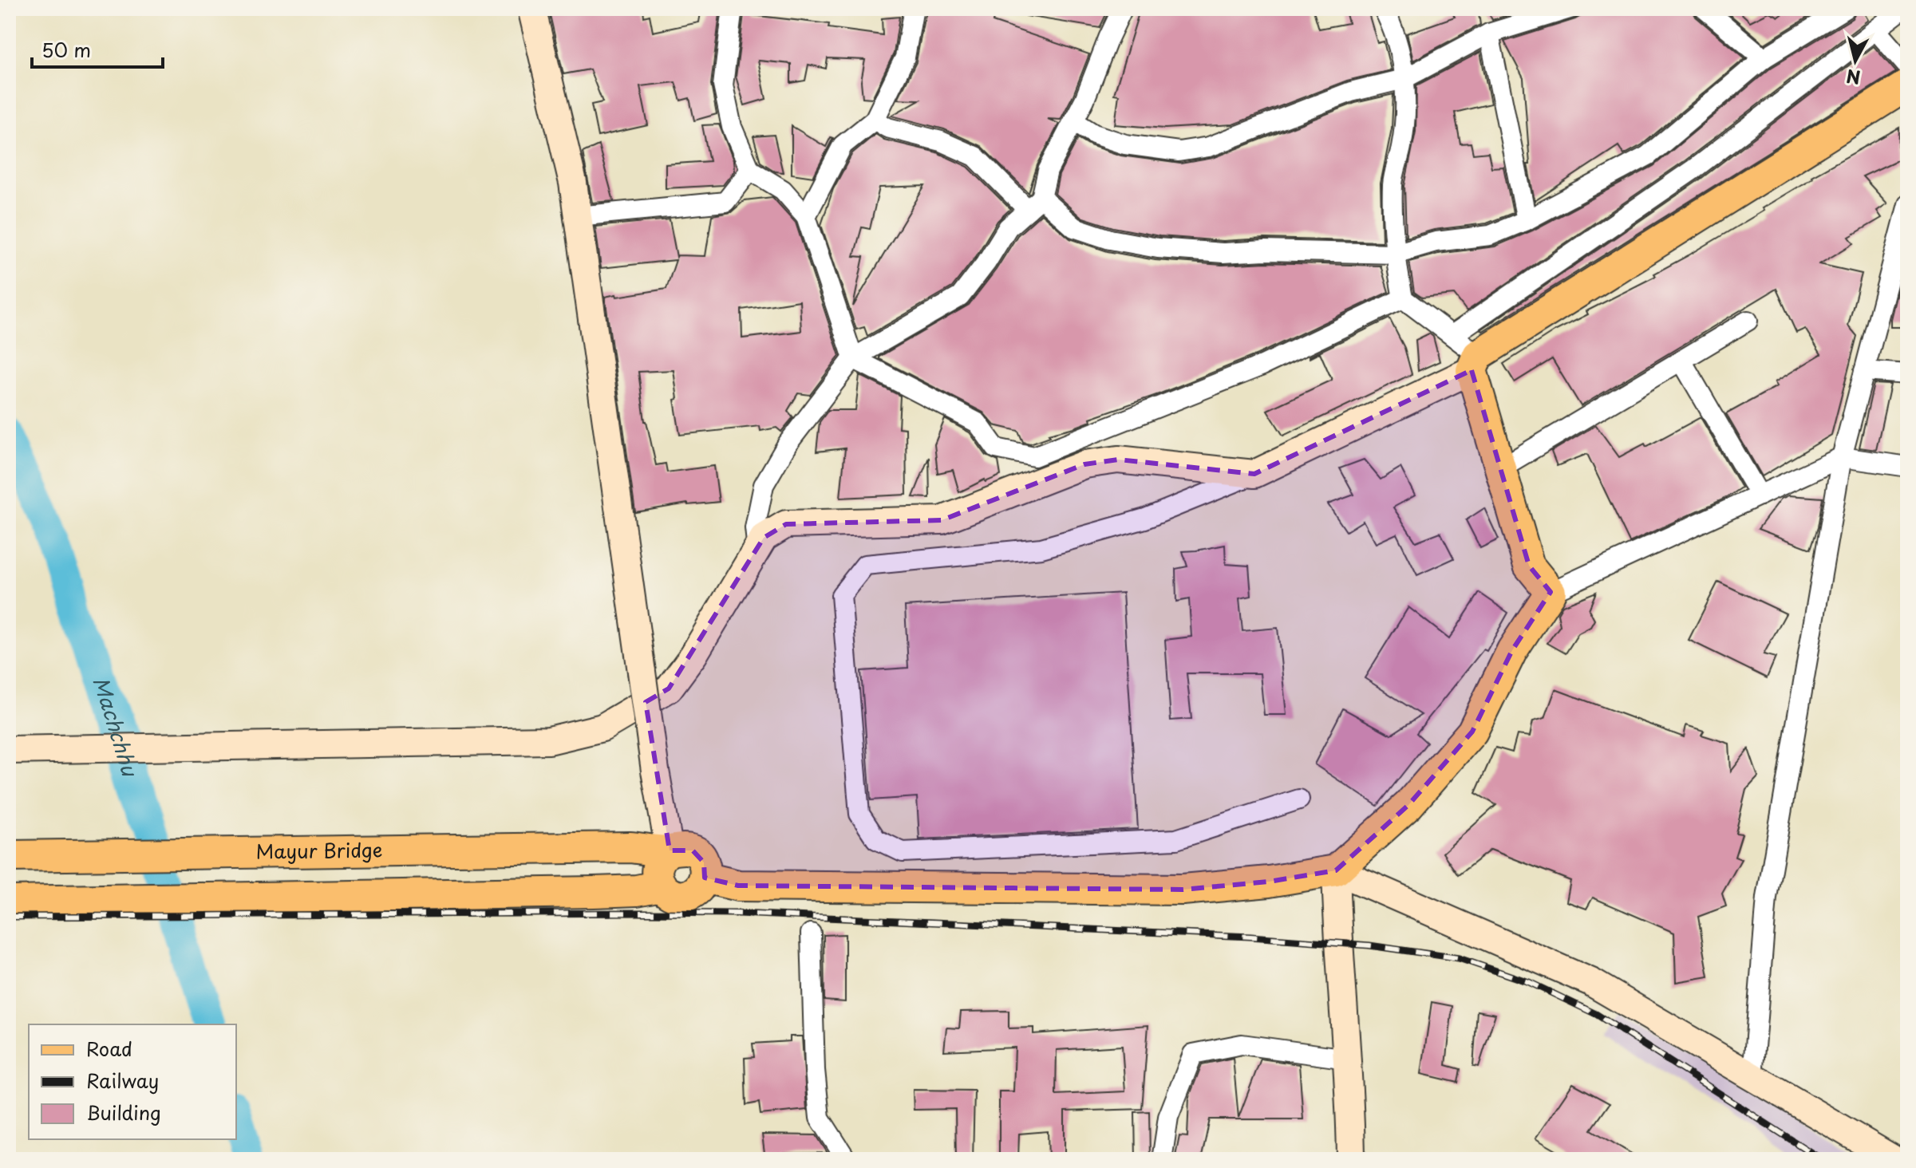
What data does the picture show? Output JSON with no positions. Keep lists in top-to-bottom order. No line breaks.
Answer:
{"streets":{"main road":["Mayur Bridge"]},"water":["Machchhu"],"legend":["Road","Railway","Building"],"scale_bar":"50 m","north":"bottom"}
